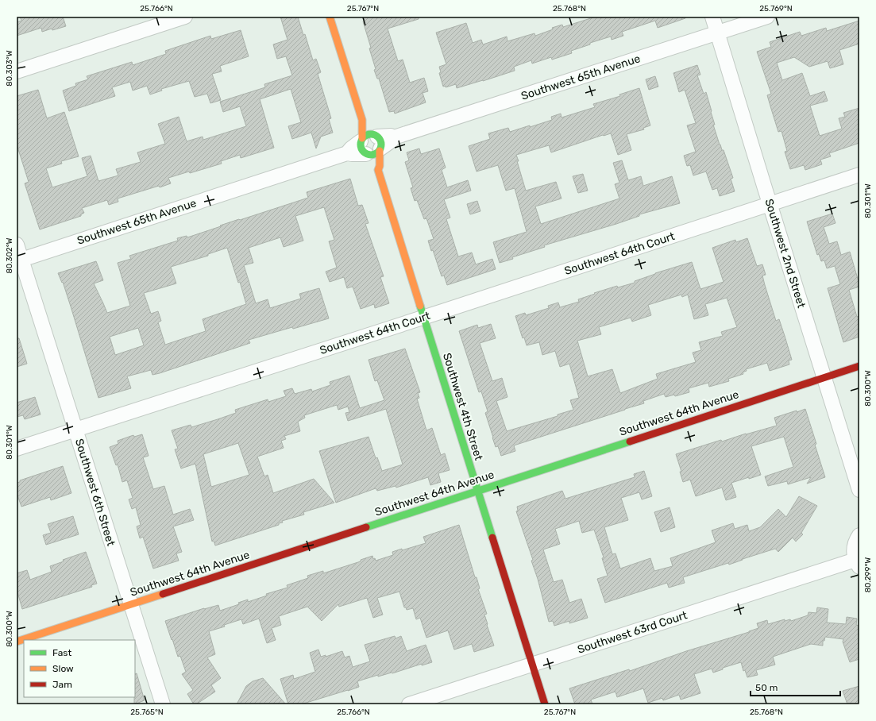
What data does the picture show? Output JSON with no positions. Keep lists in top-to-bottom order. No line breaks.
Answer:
{"streets":{"street":["Southwest 65th Avenue","Southwest 64th Court","Southwest 2nd Street","Southwest 4th Street","Southwest 64th Avenue","Southwest 6th Street","Southwest 63rd Court"]},"crossings":[["Southwest 65th Avenue","Southwest 2nd Street"],["Southwest 65th Avenue","Southwest 4th Street"],["Southwest 65th Avenue","Southwest 6th Street"],["Southwest 64th Court","Southwest 2nd Street"],["Southwest 64th Court","Southwest 4th Street"],["Southwest 64th Court","Southwest 6th Street"],["Southwest 2nd Street","Southwest 64th Avenue"],["Southwest 4th Street","Southwest 64th Avenue"],["Southwest 4th Street","Southwest 63rd Court"],["Southwest 64th Avenue","Southwest 6th Street"]],"legend":["Fast","Slow","Jam"],"scale_bar":"50 m","coordinates":["25.766°N","25.767°N","25.768°N","25.769°N","80.303°W","80.301°W","80.302°W","80.300°W","80.299°W","25.765°N"]}
